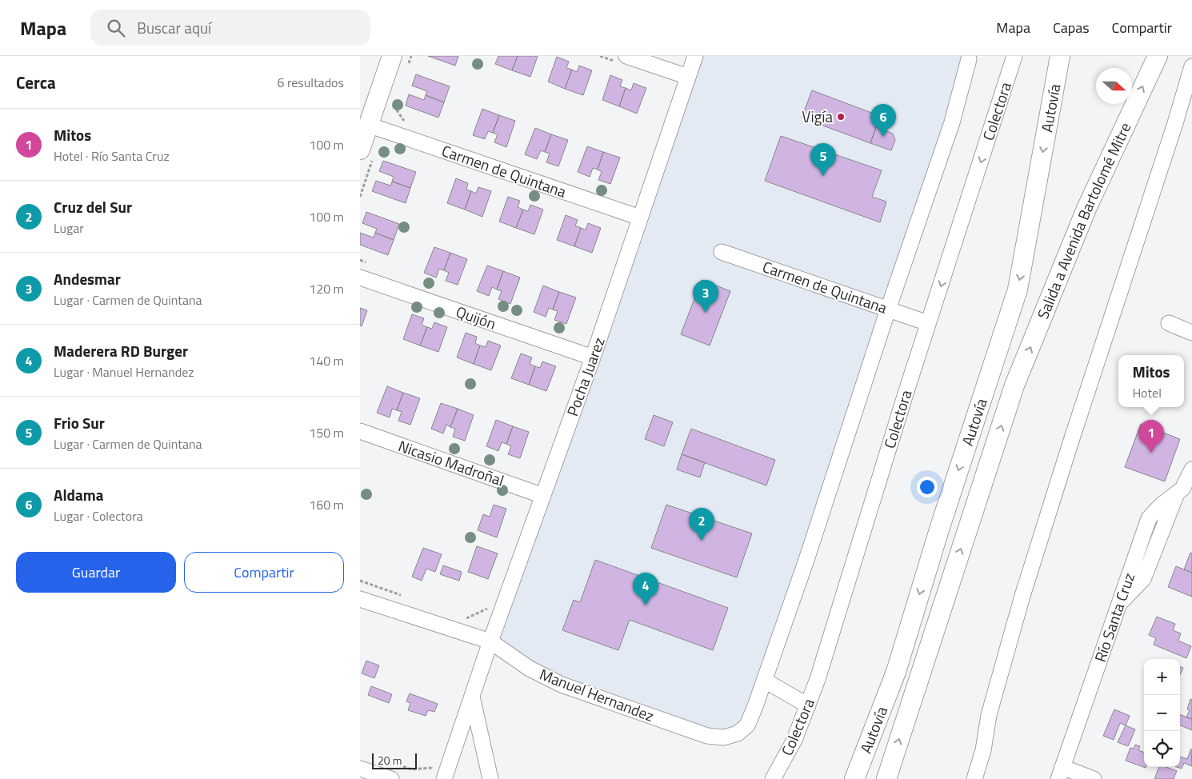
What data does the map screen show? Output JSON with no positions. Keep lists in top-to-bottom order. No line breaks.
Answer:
{"streets":{"street":["Autovía","Colectora","Carmen de Quintana","Salida a Avenida Bartolomé Mitre","Quijón","Pocha Juarez","Nicasio Madroñal","Río Santa Cruz","Manuel Hernandez"]},"crossings":[["Autovía","Salida a Avenida Bartolomé Mitre"],["Colectora","Carmen de Quintana"],["Carmen de Quintana","Pocha Juarez"],["Quijón","Pocha Juarez"],["Pocha Juarez","Nicasio Madroñal"],["Pocha Juarez","Manuel Hernandez"]],"places":["Vigía"],"scale_bar":"20 m","north":"right","page":{"header":"Mapa","search":"Buscar aquí","nav":["Mapa","Capas","Compartir"],"heading":["Cerca","6 resultados"],"pins":["6","5","3","1","2","4"],"list":[{"mark":"1","name":"Mitos","note":"Hotel · Río Santa Cruz","value":"100 m"},{"mark":"2","name":"Cruz del Sur","note":"Lugar","value":"100 m"},{"mark":"3","name":"Andesmar","note":"Lugar · Carmen de Quintana","value":"120 m"},{"mark":"4","name":"Maderera RD Burger","note":"Lugar · Manuel Hernandez","value":"140 m"},{"mark":"5","name":"Frio Sur","note":"Lugar · Carmen de Quintana","value":"150 m"},{"mark":"6","name":"Aldama","note":"Lugar · Colectora","value":"160 m"}],"popup":["Mitos","Hotel"],"buttons":["Guardar","Compartir"],"map_buttons":["+","−"],"scale":"20 m"}}
